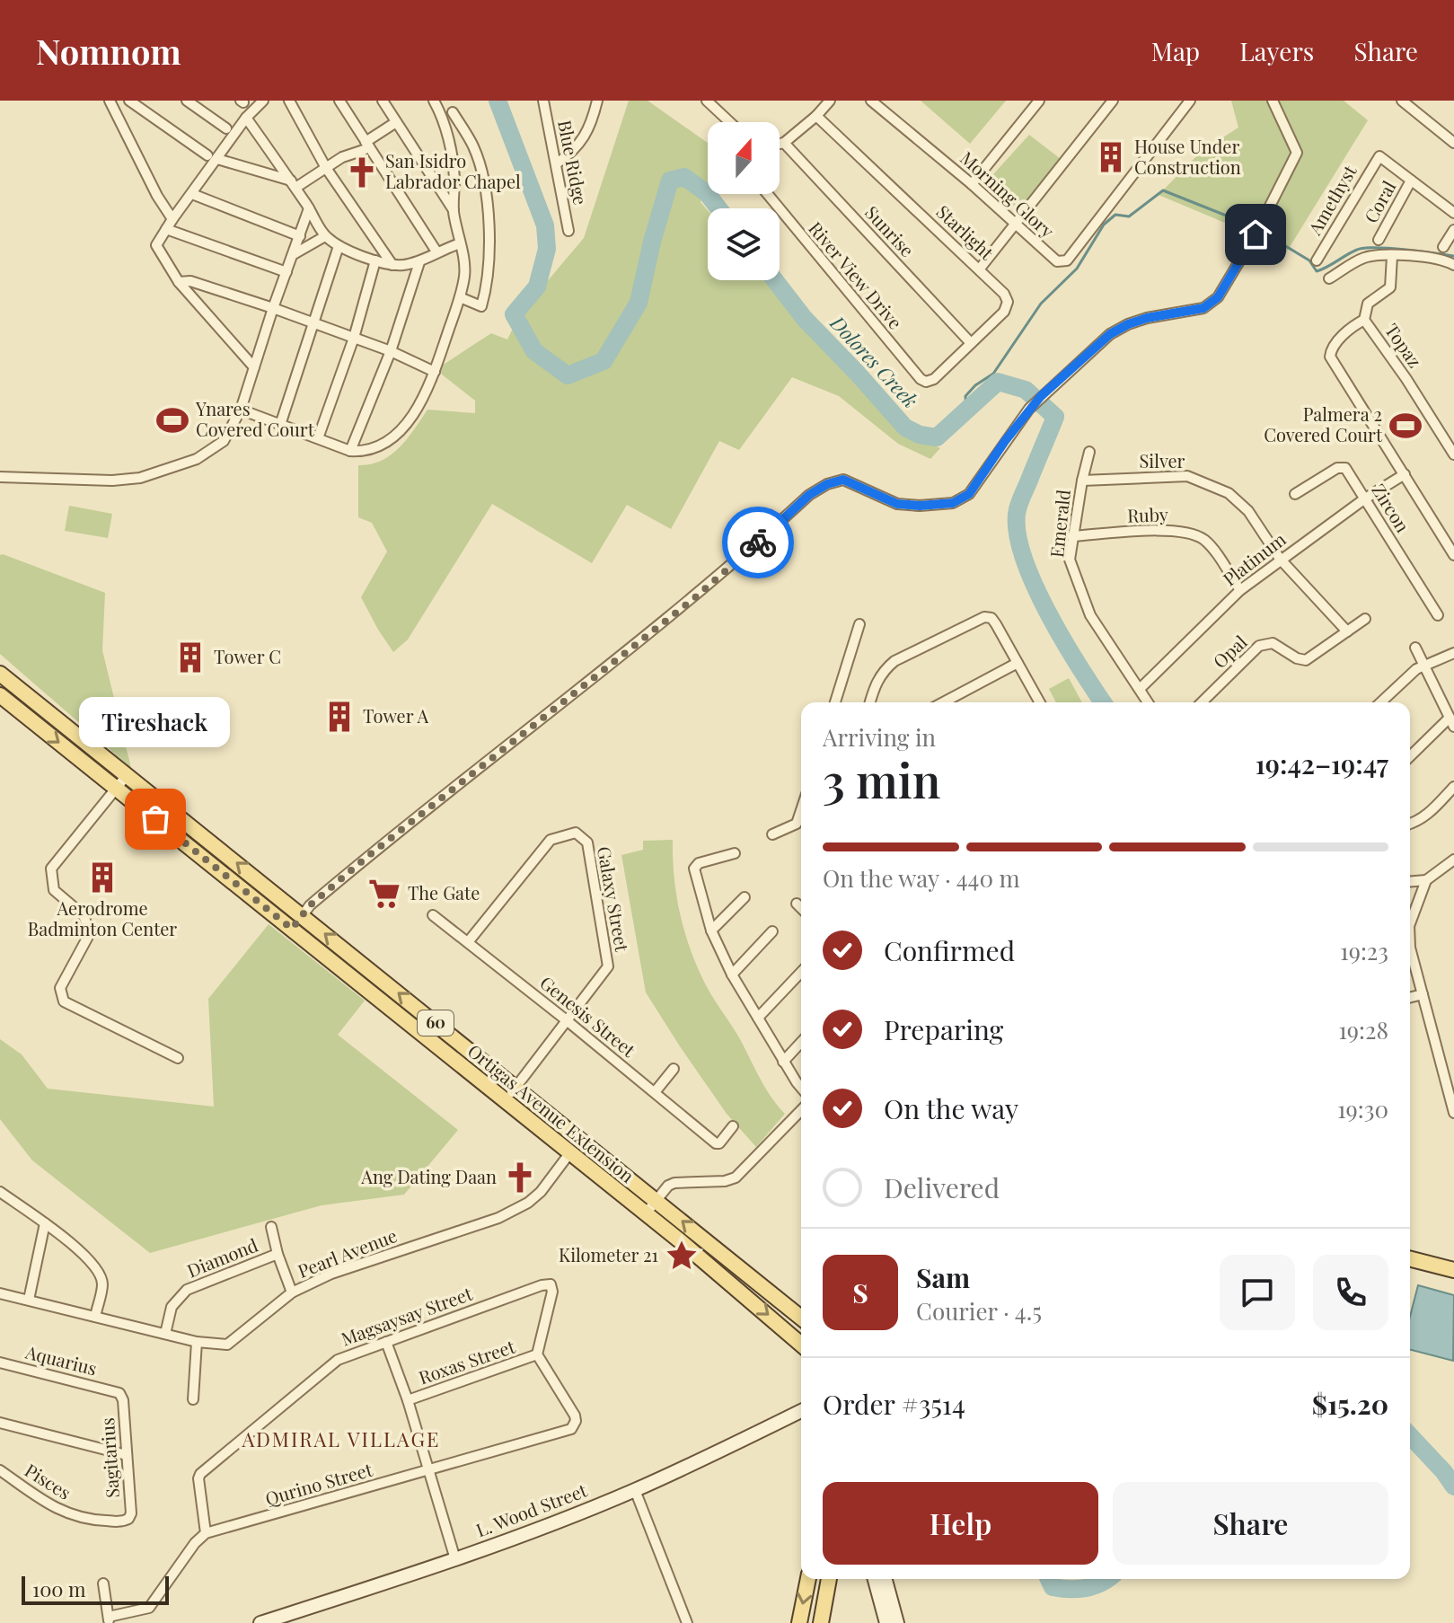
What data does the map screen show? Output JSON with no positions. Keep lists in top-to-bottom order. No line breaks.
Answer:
{"streets":{"main road":["60","Ortigas Avenue Extension","L. Wood Street"],"street":["Blue Ridge","Morning Glory","Amethyst","Coral","Sunrise","Starlight","River View Drive","Topaz","Silver","Zircon","Ruby","Emerald","Platinum","Opal","Galaxy Street","Genesis Street","Pearl Avenue","Diamond","Magsaysay Street","Aquarius","Roxas Street","Sagitarius","Pisces","Qurino Street"]},"crossings":[["Amethyst","Coral"],["Sunrise","Starlight"],["Starlight","River View Drive"],["Silver","Emerald"],["Silver","Platinum"],["Silver","Opal"],["Zircon","Platinum"],["Ruby","Emerald"],["Ruby","Platinum"],["Emerald","Platinum"],["Galaxy Street","Genesis Street"],["Galaxy Street","Ortigas Avenue Extension"],["Ortigas Avenue Extension","Pearl Avenue"],["Pearl Avenue","Diamond"],["Magsaysay Street","Roxas Street"],["Magsaysay Street","Qurino Street"],["Aquarius","Sagitarius"],["Roxas Street","Qurino Street"],["Sagitarius","Pisces"]],"districts":["ADMIRAL VILLAGE"],"water":["Dolores Creek"],"places":{"building":["House Under Construction","Tower C","Tower A","Aerodrome Badminton Center"],"church":["San Isidro Labrador Chapel","Ang Dating Daan"],"sports":["Ynares Covered Court","Palmera 2 Covered Court"],"other":["Tireshack"],"supermarket":["The Gate"],"place":["Kilometer 21"]},"scale_bar":"100 m","north":"top","page":{"header":"Nomnom","nav":["Map","Layers","Share"],"bubble":"Tireshack","heading":["3 min","Arriving in","19:42–19:47"],"panel":["Sam","Courier · 4.5","Order #3514","$15.20"],"bar":"On the way · 440 m","list":[["Confirmed","19:23"],["Preparing","19:28"],["On the way","19:30"],"Delivered"],"round":"S","buttons":["Help","Share"],"scale":"100 m"}}
